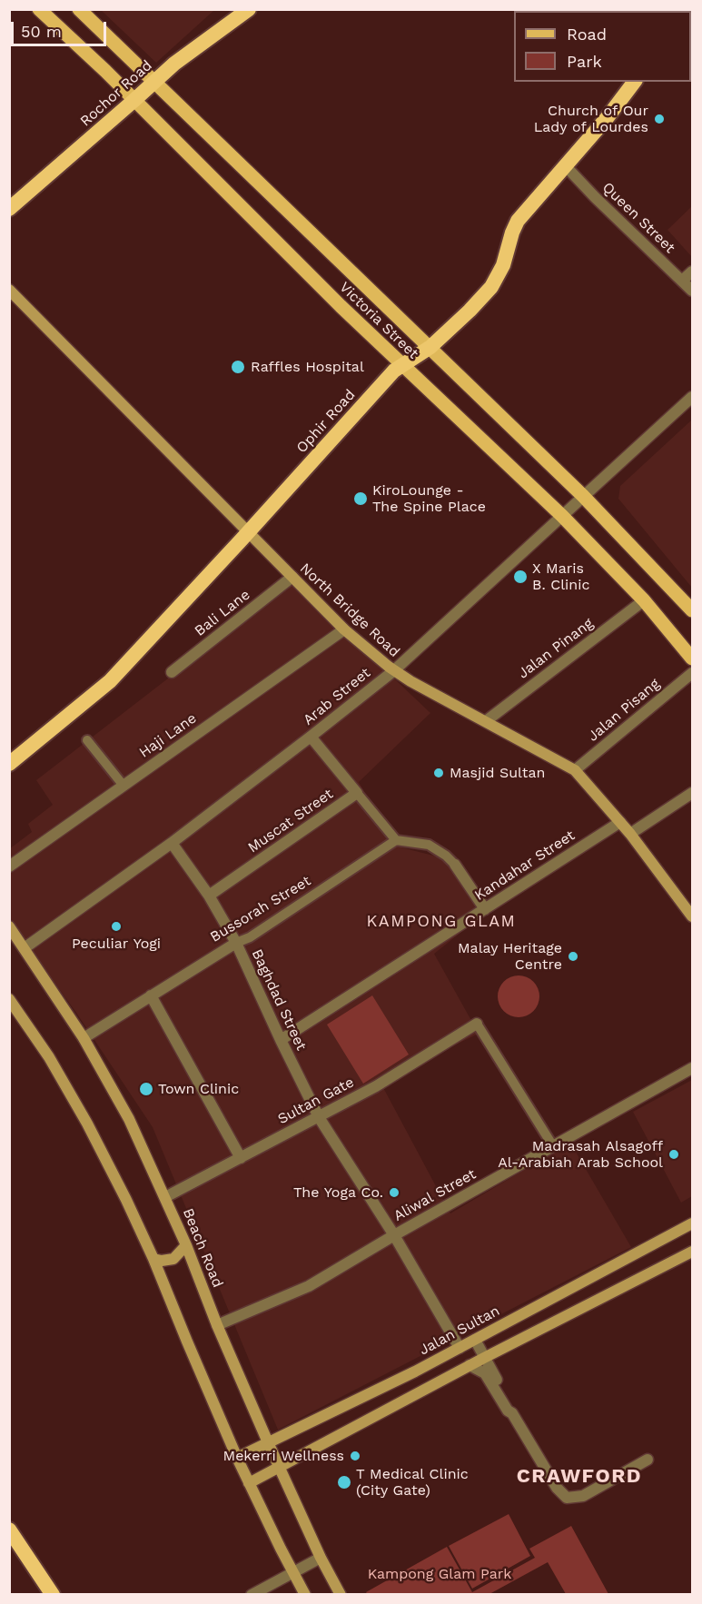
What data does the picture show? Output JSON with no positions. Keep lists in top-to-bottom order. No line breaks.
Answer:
{"streets":{"highway":["Rochor Road","Ophir Road"],"main road":["Victoria Street","North Bridge Road","Beach Road","Jalan Sultan"],"street":["Queen Street","Bali Lane","Jalan Pinang","Arab Street","Jalan Pisang","Haji Lane","Muscat Street","Kandahar Street","Bussorah Street","Baghdad Street","Sultan Gate","Aliwal Street"]},"crossings":[["Rochor Road","Victoria Street"],["Queen Street","Ophir Road"],["Victoria Street","Ophir Road"],["Victoria Street","Jalan Pinang"],["Victoria Street","Arab Street"],["Ophir Road","North Bridge Road"],["North Bridge Road","Bali Lane"],["North Bridge Road","Jalan Pinang"],["North Bridge Road","Arab Street"],["North Bridge Road","Jalan Pisang"],["North Bridge Road","Haji Lane"],["North Bridge Road","Kandahar Street"],["Arab Street","Muscat Street"],["Arab Street","Baghdad Street"],["Arab Street","Beach Road"],["Muscat Street","Baghdad Street"],["Kandahar Street","Baghdad Street"],["Bussorah Street","Baghdad Street"],["Bussorah Street","Beach Road"],["Baghdad Street","Sultan Gate"],["Baghdad Street","Aliwal Street"],["Baghdad Street","Jalan Sultan"],["Sultan Gate","Beach Road"],["Aliwal Street","Beach Road"],["Beach Road","Jalan Sultan"]],"districts":["KAMPONG GLAM","CRAWFORD"],"parks":["Kampong Glam Park"],"places":["Church of Our Lady of Lourdes","Raffles Hospital","KiroLounge - The Spine Place","X Maris B. Clinic","Masjid Sultan","Peculiar Yogi","Malay Heritage Centre","Town Clinic","Madrasah Alsagoff Al-Arabiah Arab School","The Yoga Co.","Mekerri Wellness","T Medical Clinic (City Gate)"],"legend":["Road","Park"],"scale_bar":"50 m"}
